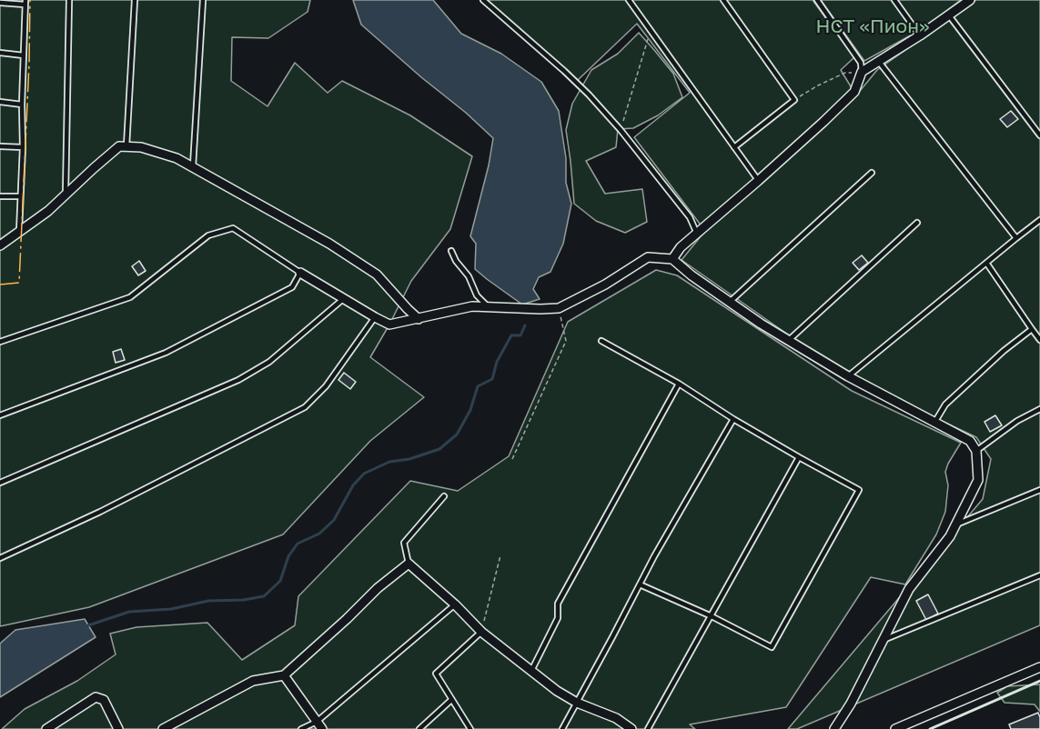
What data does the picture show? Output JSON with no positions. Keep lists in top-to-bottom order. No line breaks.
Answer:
{"parks":["НСТ «Пион»"]}
